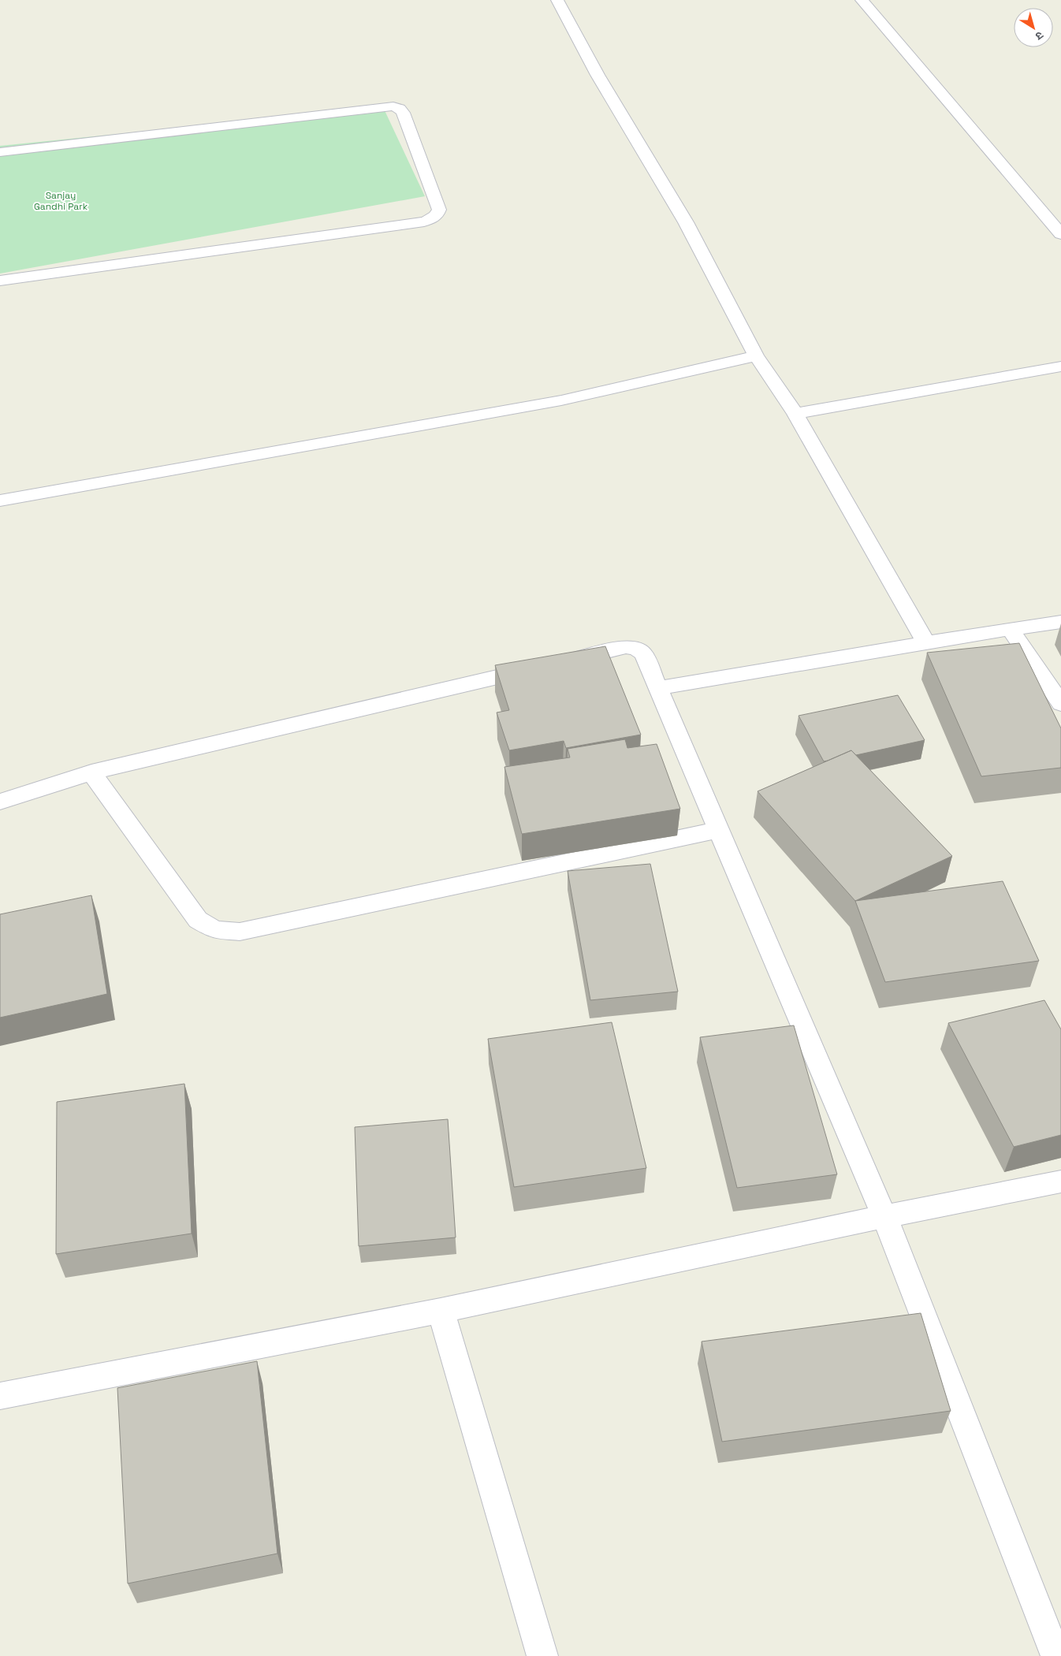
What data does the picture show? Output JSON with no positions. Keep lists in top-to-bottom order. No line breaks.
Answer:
{"parks":["Sanjay Gandhi Park"],"north":"bottom right"}
